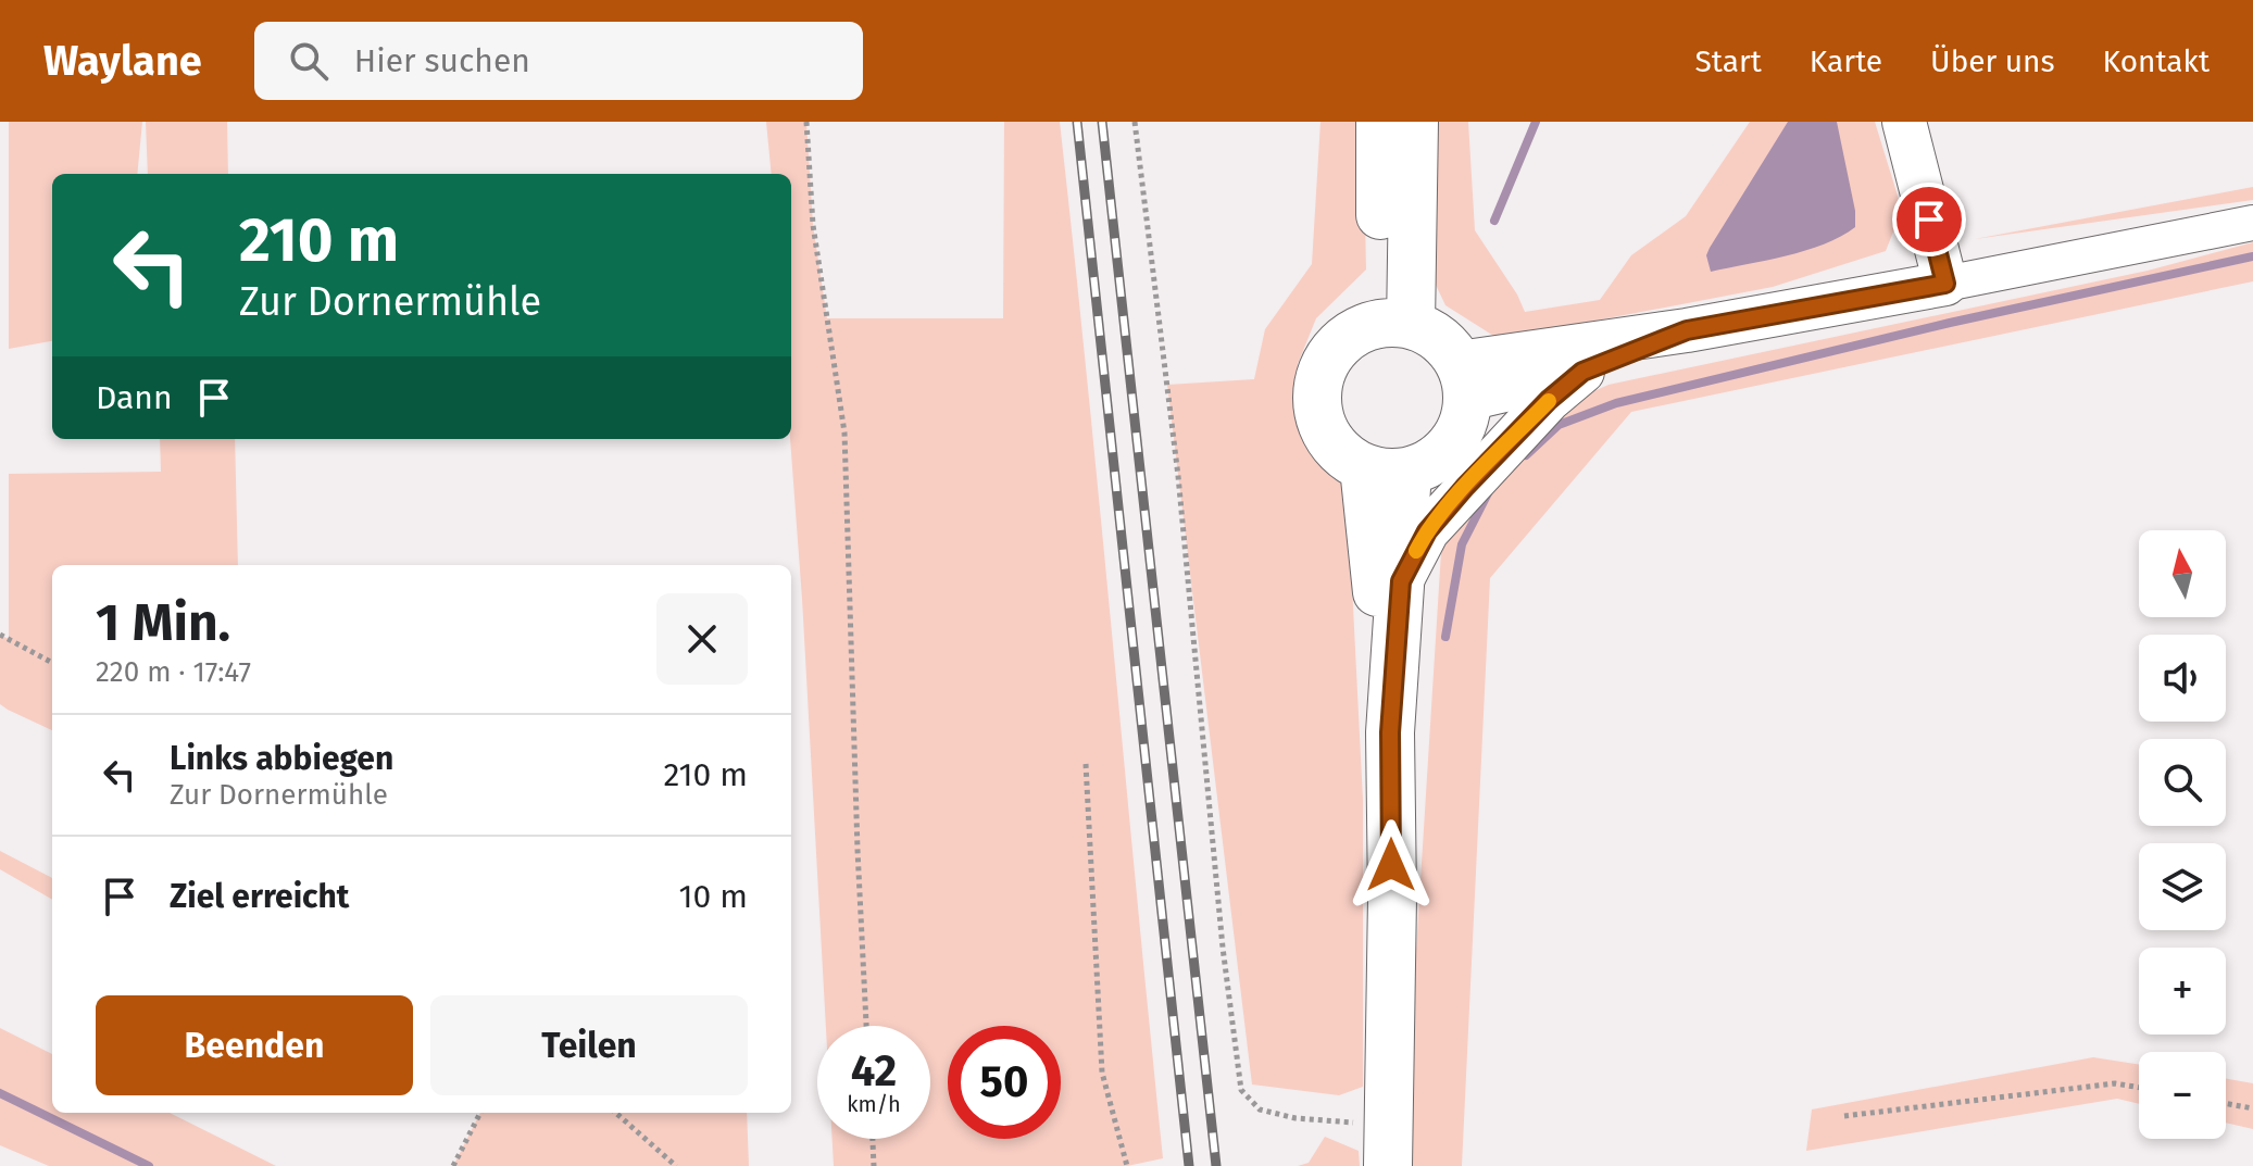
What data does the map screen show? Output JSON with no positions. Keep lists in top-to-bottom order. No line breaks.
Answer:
{"north":"top","page":{"header":"Waylane","search":"Hier suchen","nav":["Start","Karte","Über uns","Kontakt"],"turn":["210 m","Zur Dornermühle"],"then":"Dann","map_buttons":["+","−"],"heading":["1 Min.","220 m · 17:47"],"list":[{"name":"Links abbiegen","note":"Zur Dornermühle","value":"210 m"},{"name":"Ziel erreicht","value":"10 m"}],"buttons":["Beenden","Teilen"],"speed":"42 km/h","limit":"50"}}
